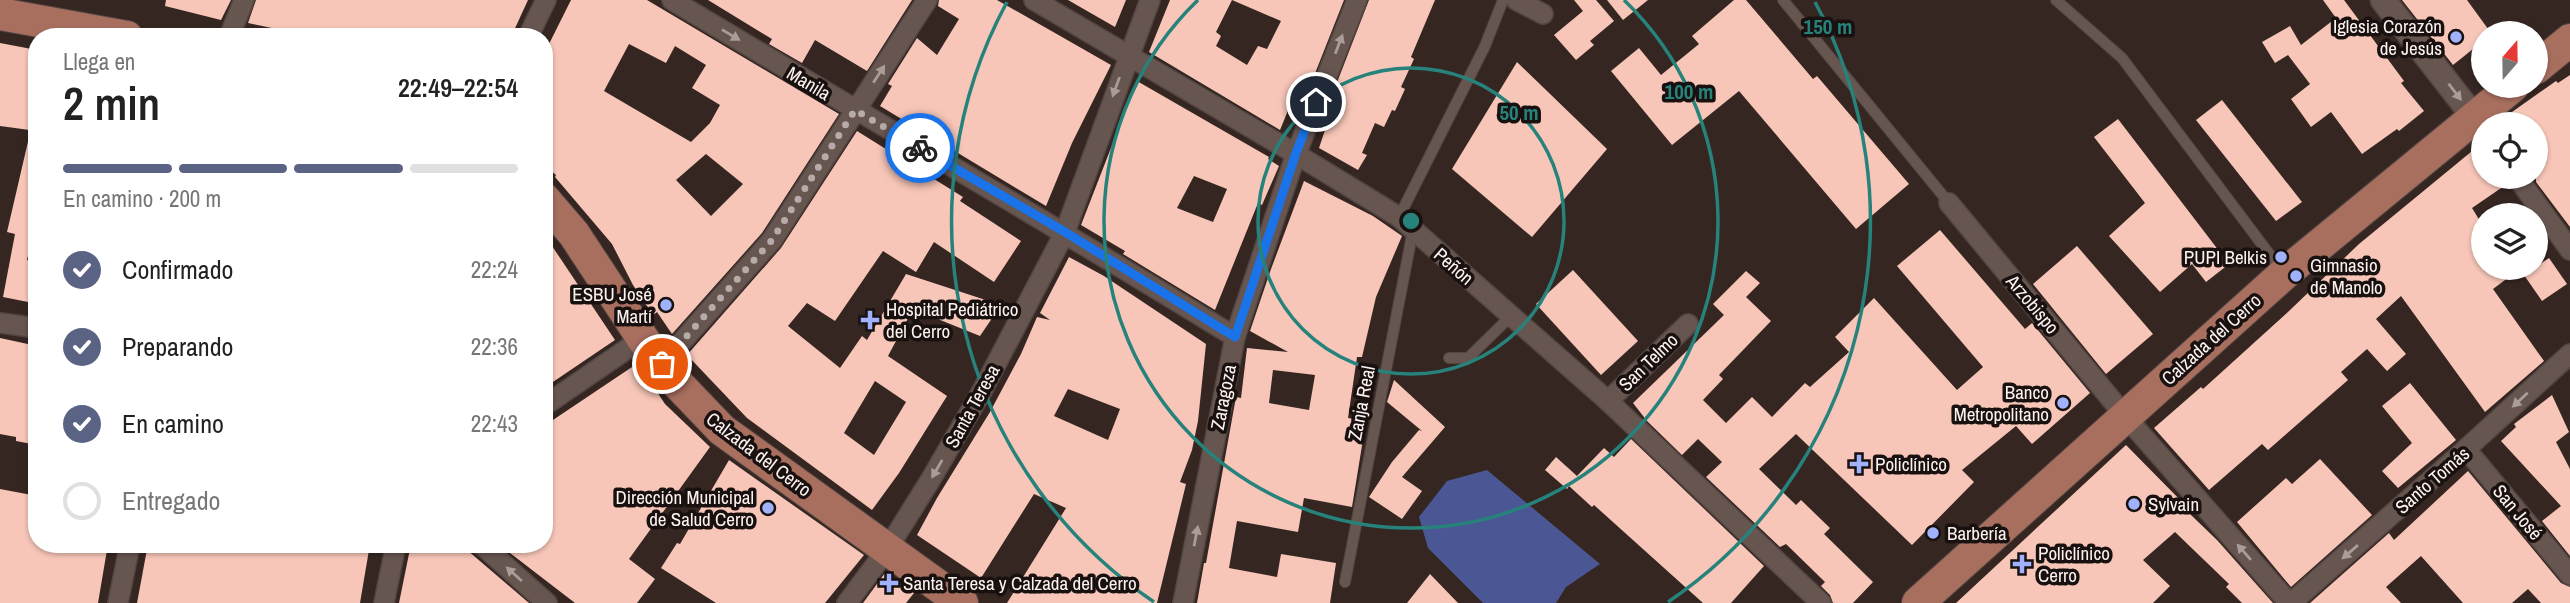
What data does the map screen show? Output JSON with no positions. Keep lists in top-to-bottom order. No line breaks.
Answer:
{"streets":{"main road":["Calzada del Cerro"],"street":["Manila","Peñón","Arzobispo","San Telmo","Zaragoza","Santa Teresa","Santo Tomás","San José"],"lane":["Zanja Real"]},"crossings":[["Manila","Zaragoza"],["Manila","Santa Teresa"],["Peñón","San Telmo"],["Peñón","Zaragoza"],["Peñón","Zanja Real"],["Peñón","Santa Teresa"],["Arzobispo","Calzada del Cerro"],["Arzobispo","Santo Tomás"],["Calzada del Cerro","Santa Teresa"],["Santo Tomás","San José"]],"one_way":["Zaragoza","Santa Teresa","Santo Tomás"],"places":{"other":["Iglesia Corazón de Jesús","PUPI Belkis","Gimnasio de Manolo","ESBU José Martí","Banco Metropolitano","Sylvain","Dirección Municipal de Salud Cerro","Barbería"],"health":["Hospital Pediátrico del Cerro","Policlínico","Policlínico Cerro","Santa Teresa y Calzada del Cerro"]},"north":"top","page":{"heading":["2 min","Llega en","22:49–22:54"],"bar":"En camino · 200 m","list":[["Confirmado","22:24"],["Preparando","22:36"],["En camino","22:43"],"Entregado"]},"rings":["150 m","100 m","50 m"]}
